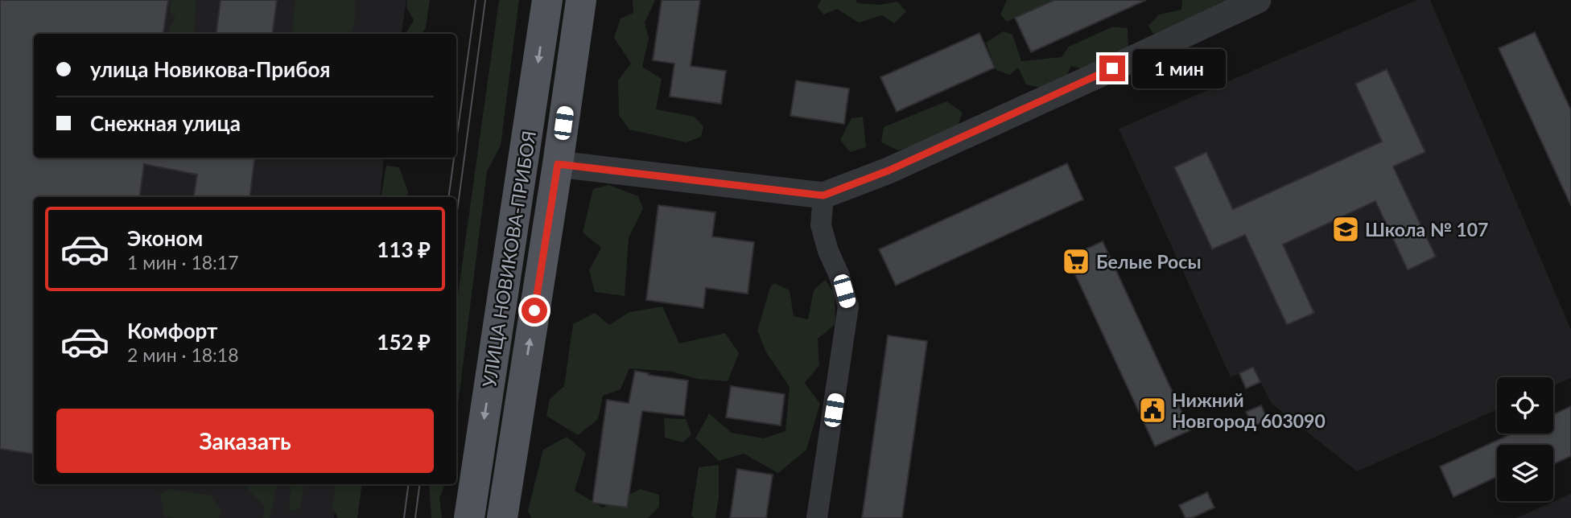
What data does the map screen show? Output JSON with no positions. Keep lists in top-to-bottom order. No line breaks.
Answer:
{"streets":{"main road":["УЛИЦА НОВИКОВА-ПРИБОЯ"]},"places":{"school or university":["Школа № 107"],"supermarket":["Белые Росы"],"public building":["Нижний Новгород 603090"]},"page":{"banner":["улица Новикова-Прибоя","Снежная улица"],"bubble":"1 мин","list":[{"name":"Эконом","note":"1 мин · 18:17","value":"113 ₽"},{"name":"Комфорт","note":"2 мин · 18:18","value":"152 ₽"}],"buttons":"Заказать"}}
